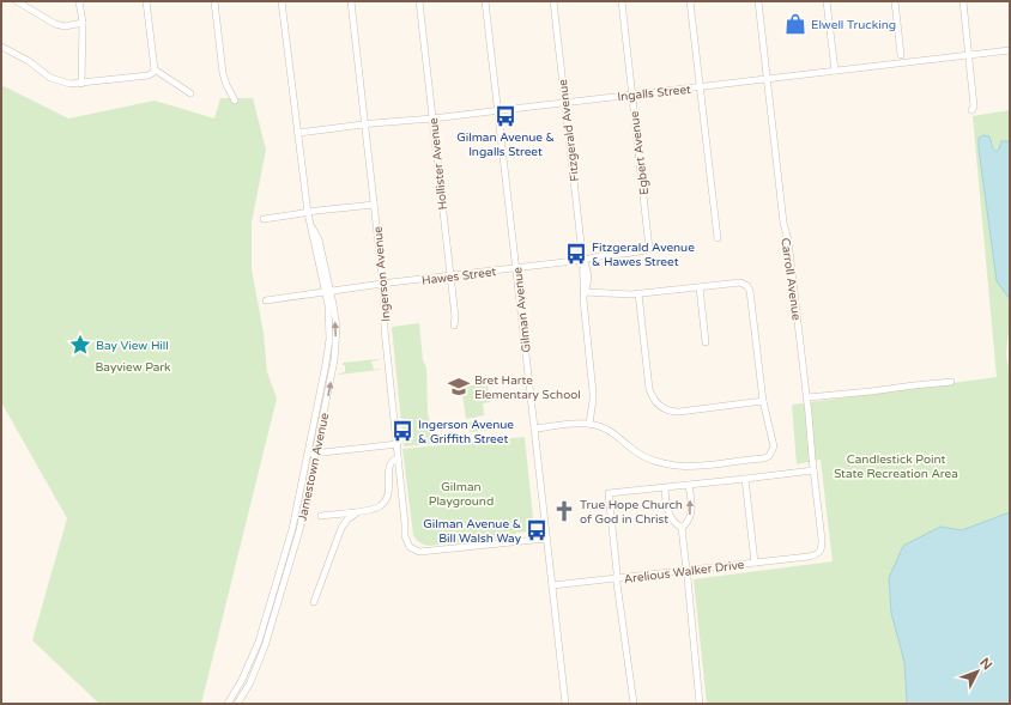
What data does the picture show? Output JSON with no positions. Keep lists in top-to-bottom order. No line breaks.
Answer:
{"streets":{"street":["Ingalls Street","Fitzgerald Avenue","Egbert Avenue","Hollister Avenue","Ingerson Avenue","Hawes Street","Carroll Avenue","Gilman Avenue","Jamestown Avenue","Arelious Walker Drive"]},"crossings":[["Ingalls Street","Fitzgerald Avenue"],["Ingalls Street","Egbert Avenue"],["Ingalls Street","Hollister Avenue"],["Ingalls Street","Ingerson Avenue"],["Ingalls Street","Carroll Avenue"],["Ingalls Street","Gilman Avenue"],["Ingalls Street","Jamestown Avenue"],["Fitzgerald Avenue","Hawes Street"],["Egbert Avenue","Hawes Street"],["Hollister Avenue","Hawes Street"],["Ingerson Avenue","Hawes Street"],["Ingerson Avenue","Gilman Avenue"],["Hawes Street","Gilman Avenue"],["Hawes Street","Jamestown Avenue"],["Carroll Avenue","Arelious Walker Drive"],["Gilman Avenue","Arelious Walker Drive"]],"parks":["Bayview Park","Candlestick Point State Recreation Area","Gilman Playground"],"places":{"shop":["Elwell Trucking"],"bus stop":["Gilman Avenue & Ingalls Street","Fitzgerald Avenue & Hawes Street","Ingerson Avenue & Griffith Street","Gilman Avenue & Bill Walsh Way"],"place":["Bay View Hill"],"school or university":["Bret Harte Elementary School"],"church":["True Hope Church of God in Christ"]},"north":"top right"}
